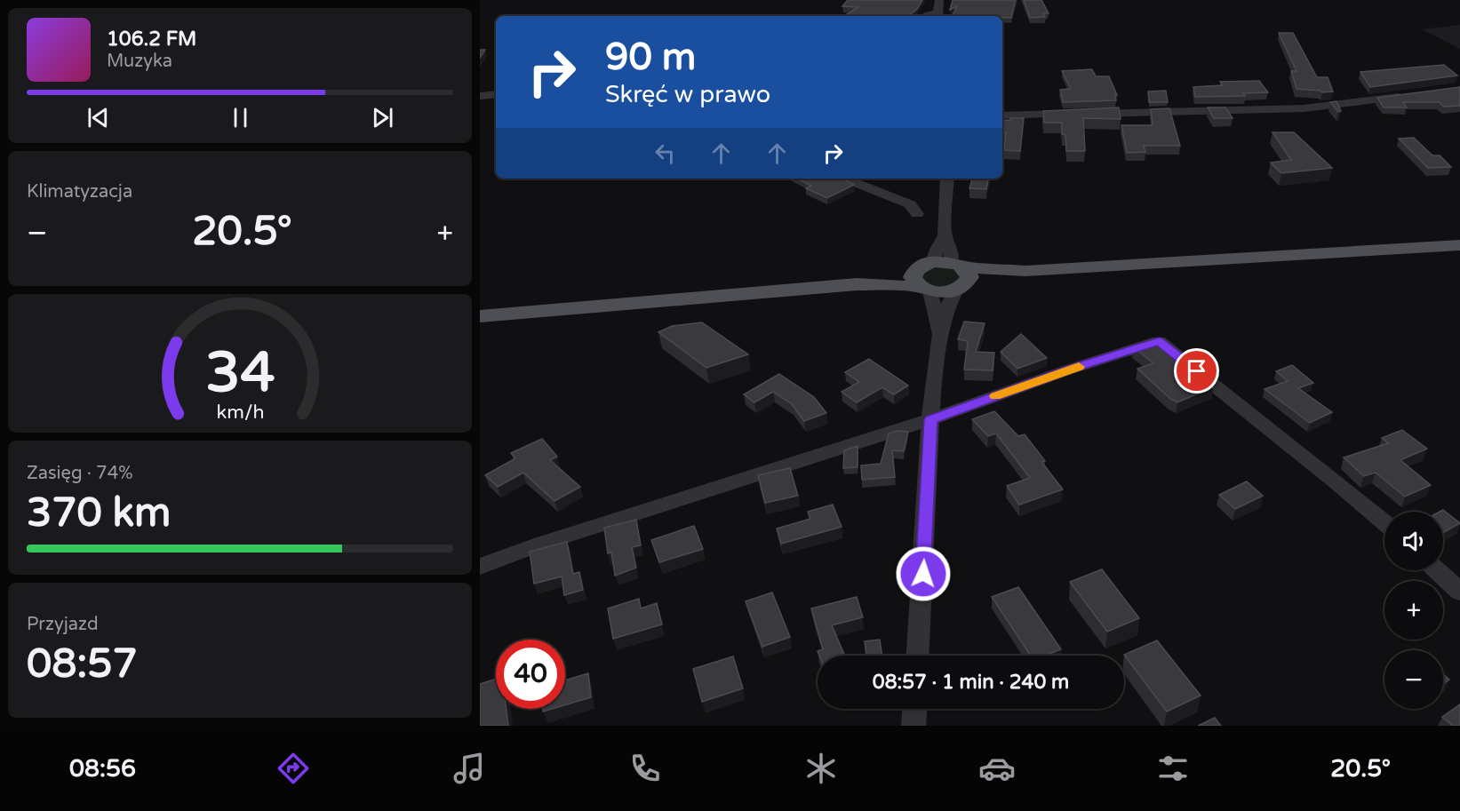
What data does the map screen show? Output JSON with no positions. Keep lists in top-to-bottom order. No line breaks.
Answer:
{"page":{"turn":["90 m","Skręć w prawo"],"song":["106.2 FM","Muzyka"],"tile":["Klimatyzacja",["Zasięg · 74%","370 km"],["Przyjazd","08:57"]],"heat":["−","20.5°","+"],"map_buttons":["+","−"],"limit":"40","trip":"08:57 · 1 min · 240 m","tabs":["08:56","20.5°"],"gauge":["34","km/h"]}}
